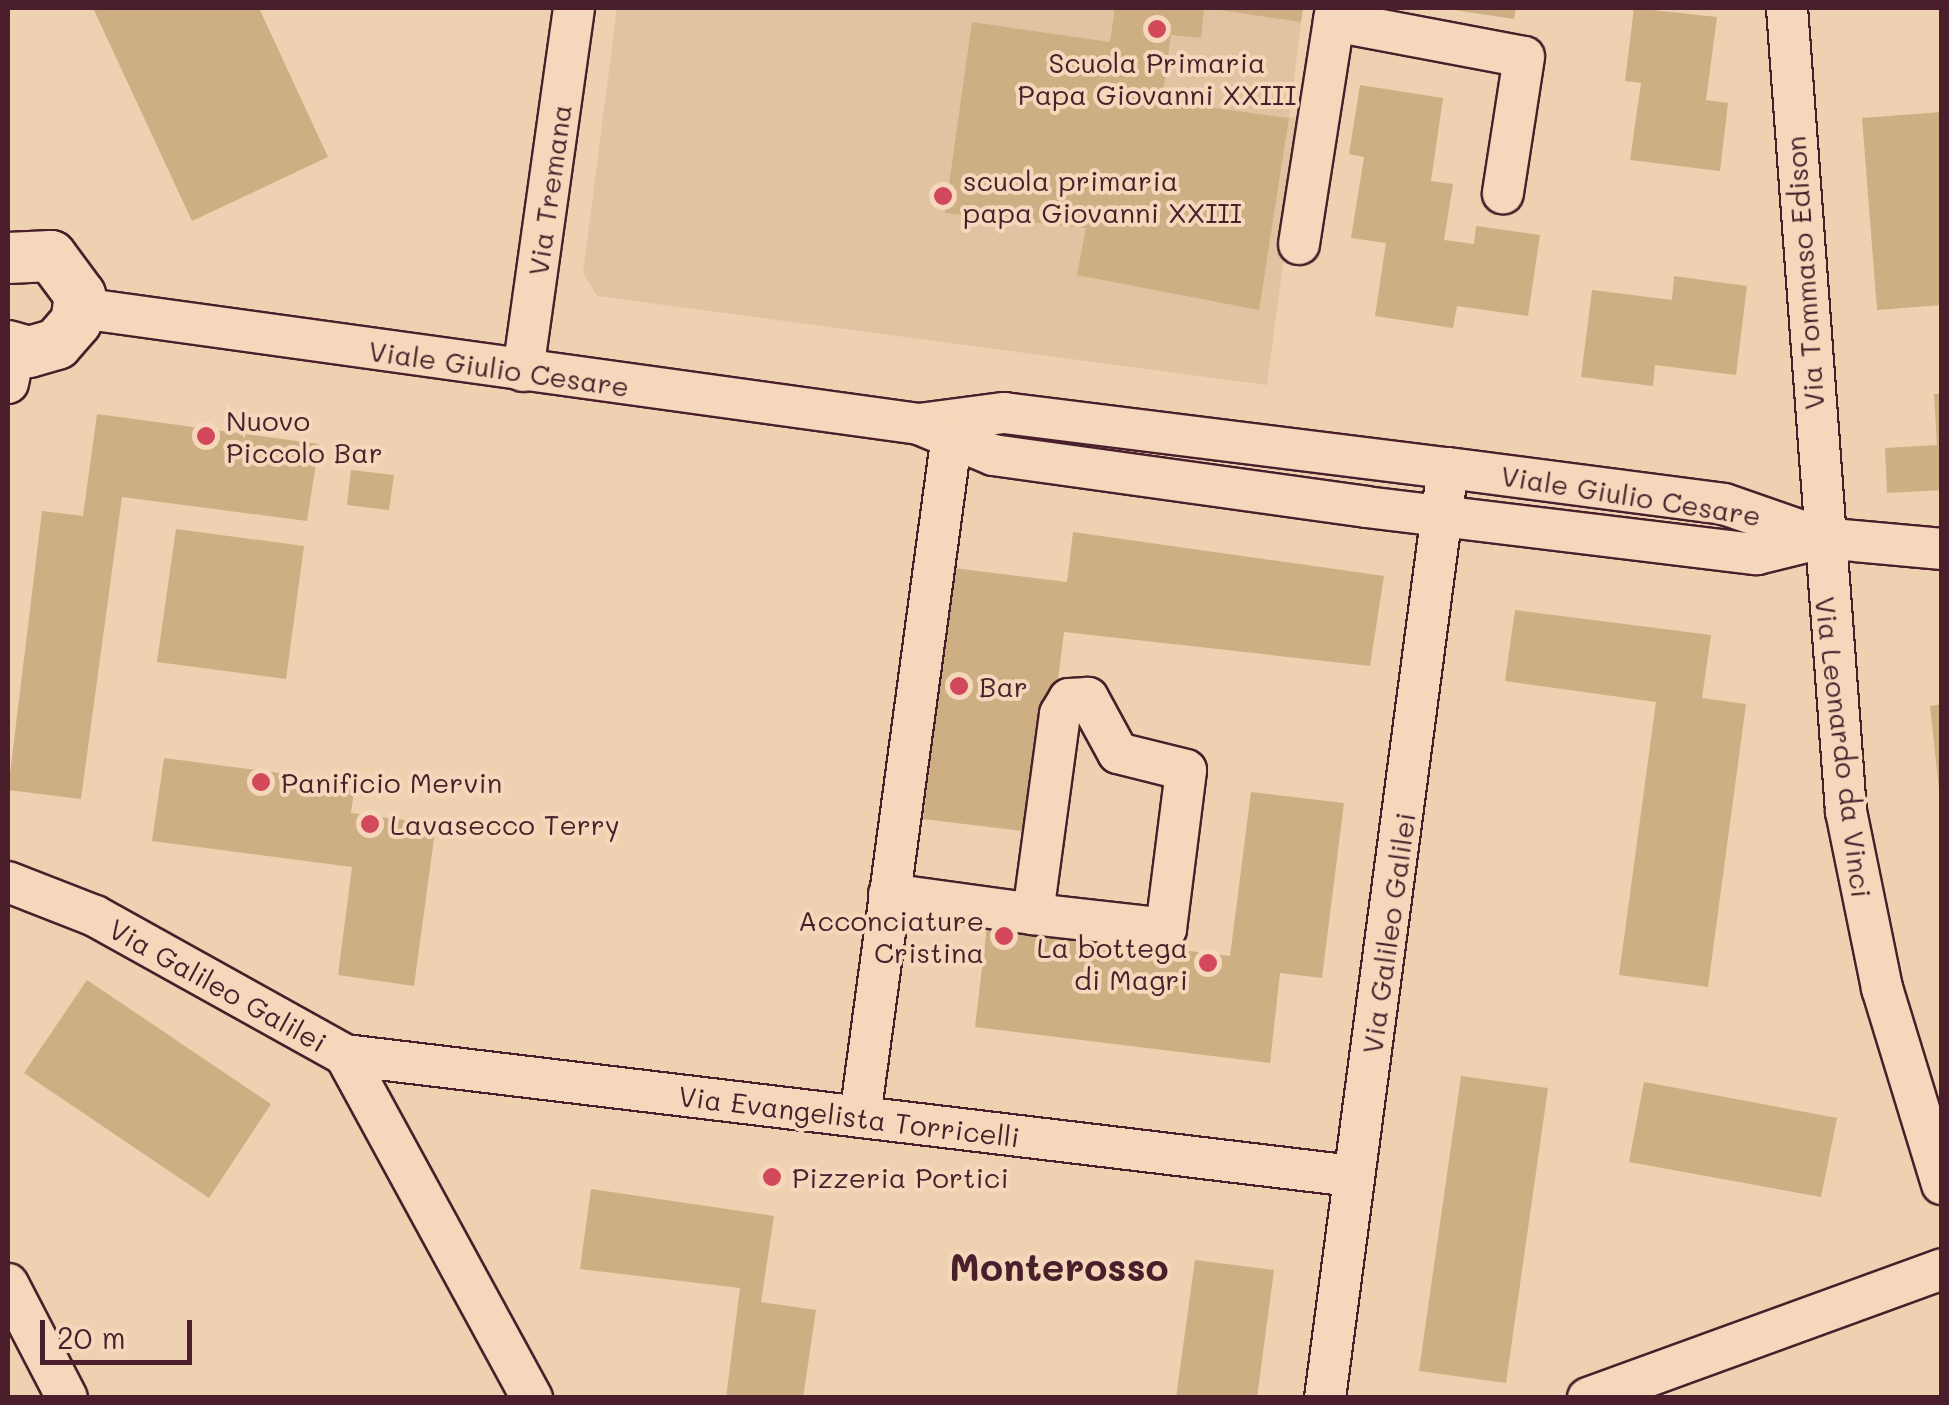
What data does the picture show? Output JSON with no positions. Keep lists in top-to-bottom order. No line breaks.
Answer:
{"streets":{"street":["Via Tremana","Via Tommaso Edison","Viale Giulio Cesare","Via Leonardo da Vinci","Via Galileo Galilei","Via Evangelista Torricelli"]},"crossings":[["Via Tremana","Viale Giulio Cesare"],["Via Tommaso Edison","Viale Giulio Cesare"],["Via Tommaso Edison","Via Leonardo da Vinci"],["Viale Giulio Cesare","Via Leonardo da Vinci"],["Viale Giulio Cesare","Via Galileo Galilei"],["Via Galileo Galilei","Via Evangelista Torricelli"]],"districts":["Monterosso"],"places":["Scuola Primaria Papa Giovanni XXIII","scuola primaria papa Giovanni XXIII","Nuovo Piccolo Bar","Bar","Panificio Mervin","Lavasecco Terry","Acconciature Cristina","La bottega di Magri","Pizzeria Portici"],"scale_bar":"20 m"}
